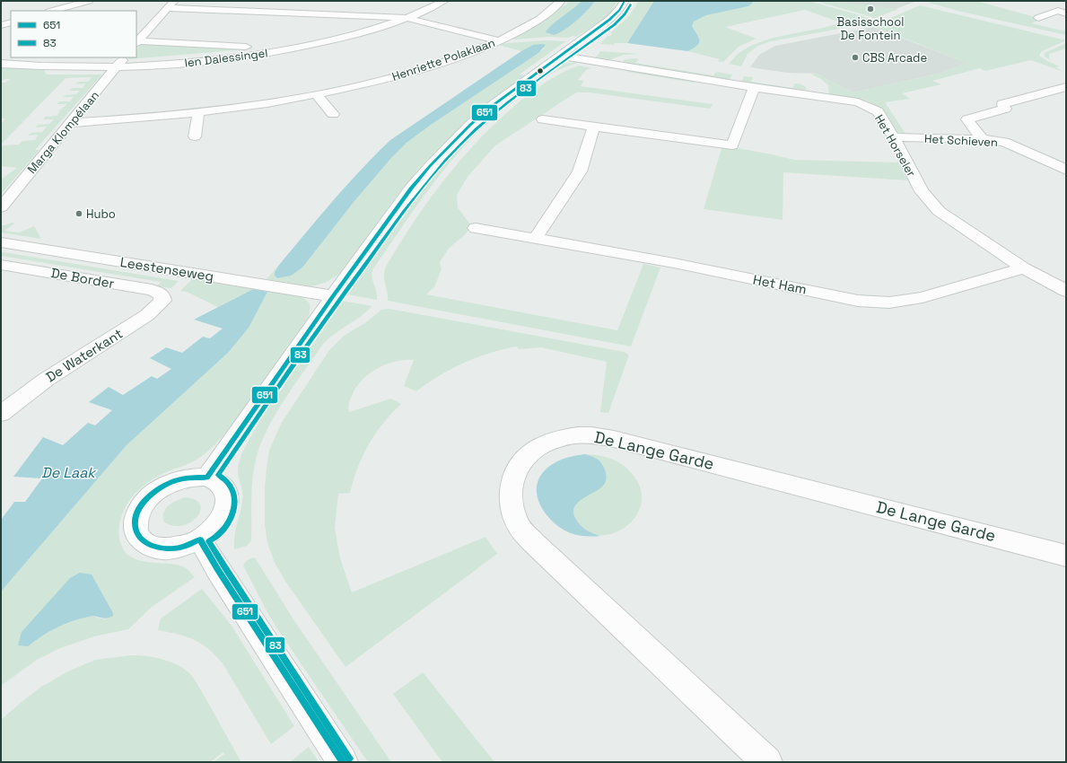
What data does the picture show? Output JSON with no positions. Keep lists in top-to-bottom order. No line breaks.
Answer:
{"streets":{"street":["Ien Dalessingel","Henriette Polaklaan","Marga Klompélaan","Het Schieven","Het Horseler","Leestenseweg","De Border","Het Ham","De Waterkant","De Lange Garde"]},"crossings":[["Ien Dalessingel","Marga Klompélaan"],["Henriette Polaklaan","Marga Klompélaan"],["Het Schieven","Het Horseler"],["Het Horseler","Het Ham"],["De Border","De Waterkant"]],"water":["De Laak"],"places":["Basisschool De Fontein","CBS Arcade","Hubo"],"lines":["transit line 651","transit line 83"],"legend":["651","83"]}
